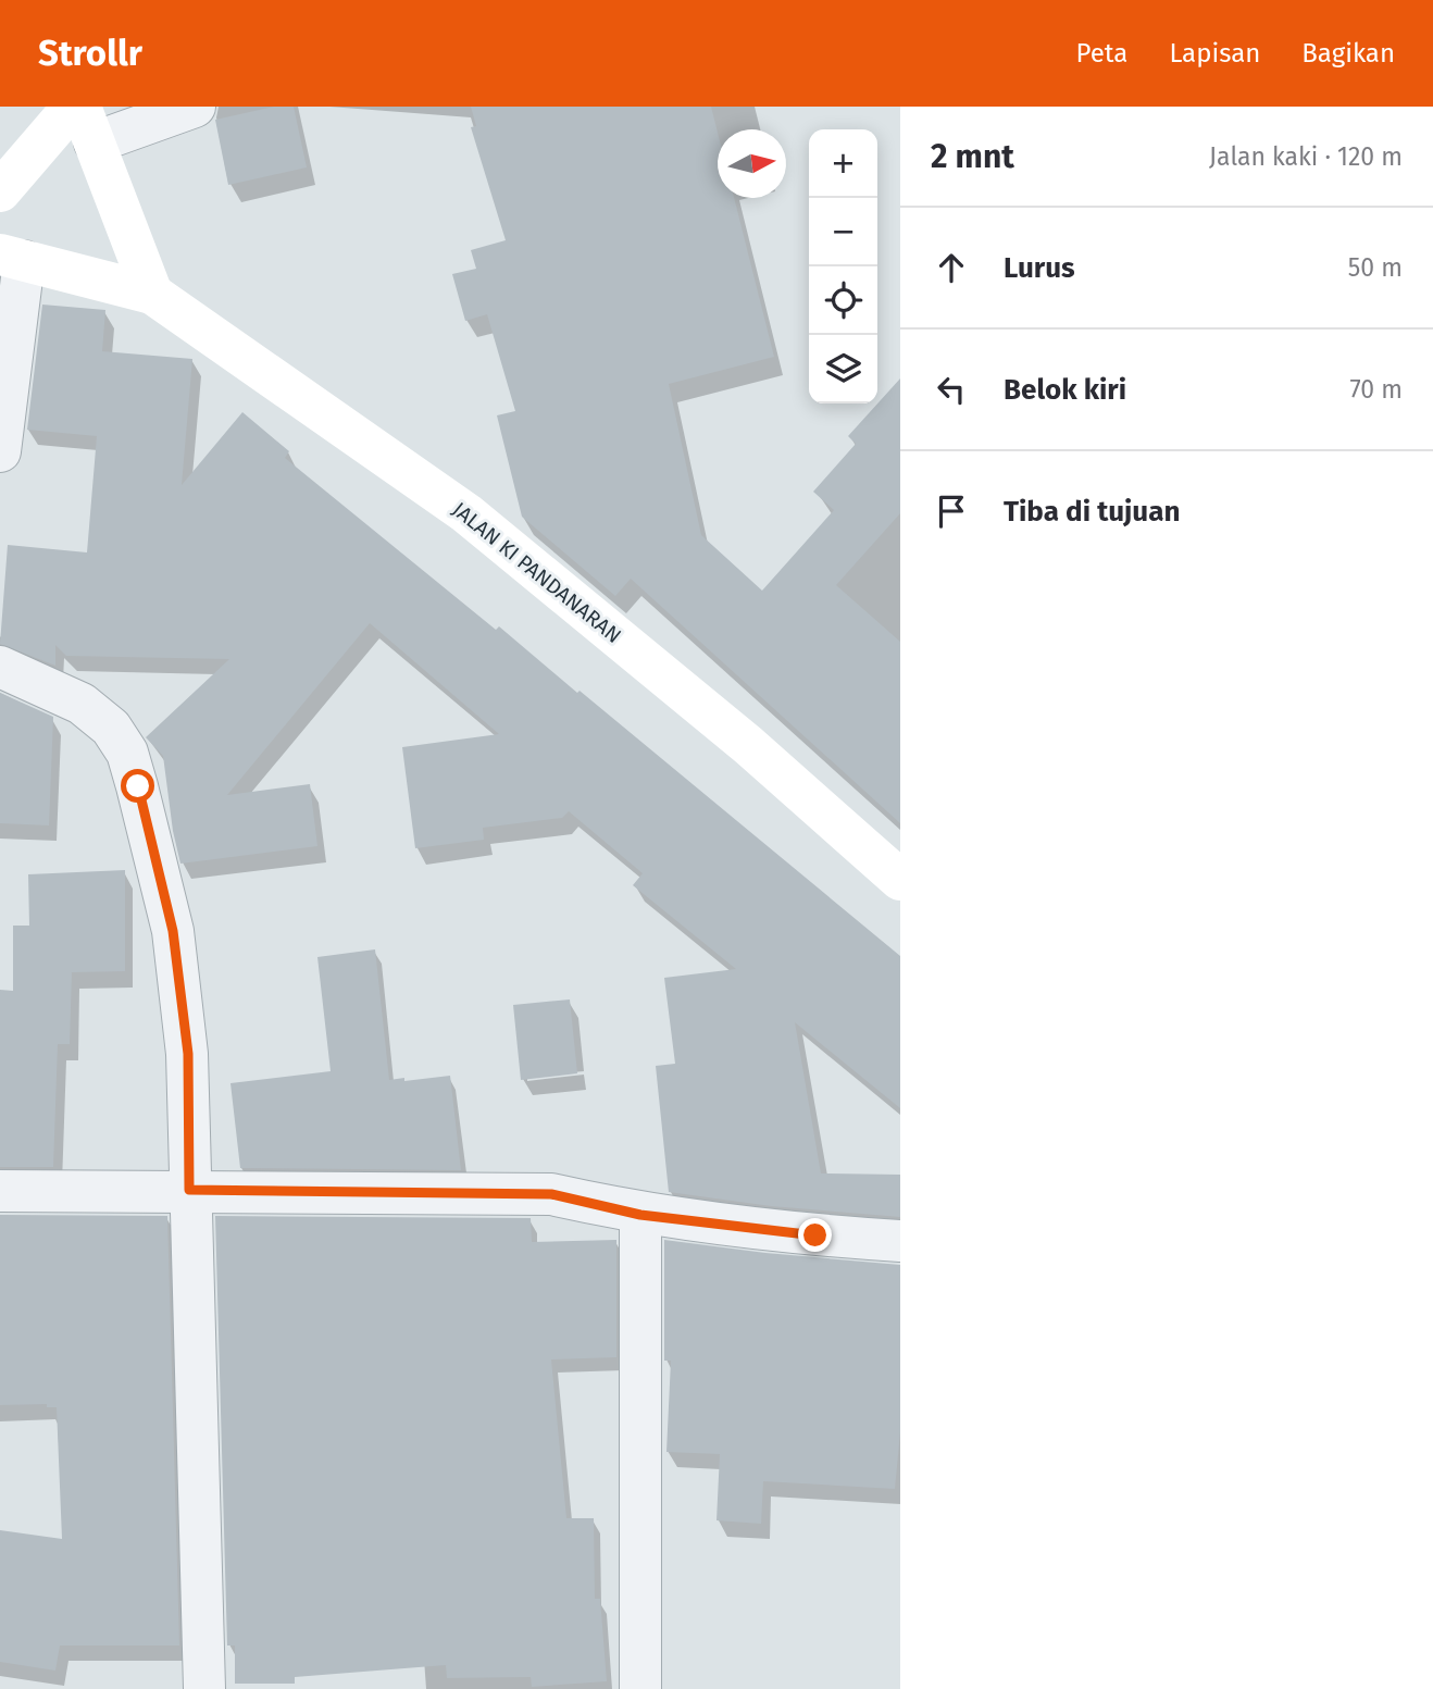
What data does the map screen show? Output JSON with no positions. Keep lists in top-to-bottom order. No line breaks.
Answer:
{"streets":{"main road":["JALAN KI PANDANARAN"]},"north":"right","page":{"header":"Strollr","nav":["Peta","Lapisan","Bagikan"],"heading":["2 mnt","Jalan kaki · 120 m"],"map_buttons":["+","−"],"list":[["Lurus","50 m"],["Belok kiri","70 m"],"Tiba di tujuan"]}}
